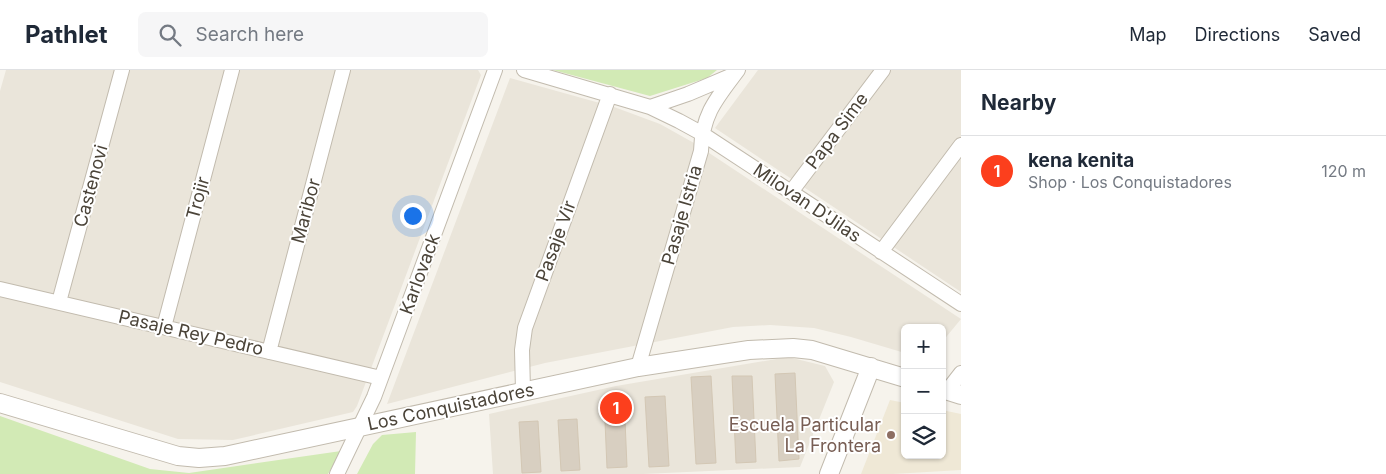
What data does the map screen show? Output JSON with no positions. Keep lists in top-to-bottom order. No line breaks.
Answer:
{"streets":{"street":["Papa Sime","Castenovi","Trojir","Milovan D'Jilas","Maribor","Pasaje Istria","Pasaje Vir","Karlovack","Pasaje Rey Pedro","Los Conquistadores"]},"crossings":[["Papa Sime","Milovan D'Jilas"],["Castenovi","Pasaje Rey Pedro"],["Trojir","Pasaje Rey Pedro"],["Milovan D'Jilas","Pasaje Istria"],["Milovan D'Jilas","Pasaje Vir"],["Maribor","Pasaje Rey Pedro"],["Pasaje Istria","Los Conquistadores"],["Pasaje Vir","Los Conquistadores"],["Karlovack","Pasaje Rey Pedro"],["Karlovack","Los Conquistadores"]],"places":["Escuela Particular La Frontera"],"page":{"header":"Pathlet","search":"Search here","nav":["Map","Directions","Saved"],"heading":"Nearby","list":[{"mark":"1","name":"kena kenita","note":"Shop · Los Conquistadores","value":"120 m"}],"map_buttons":["+","−"],"pins":"1"}}
